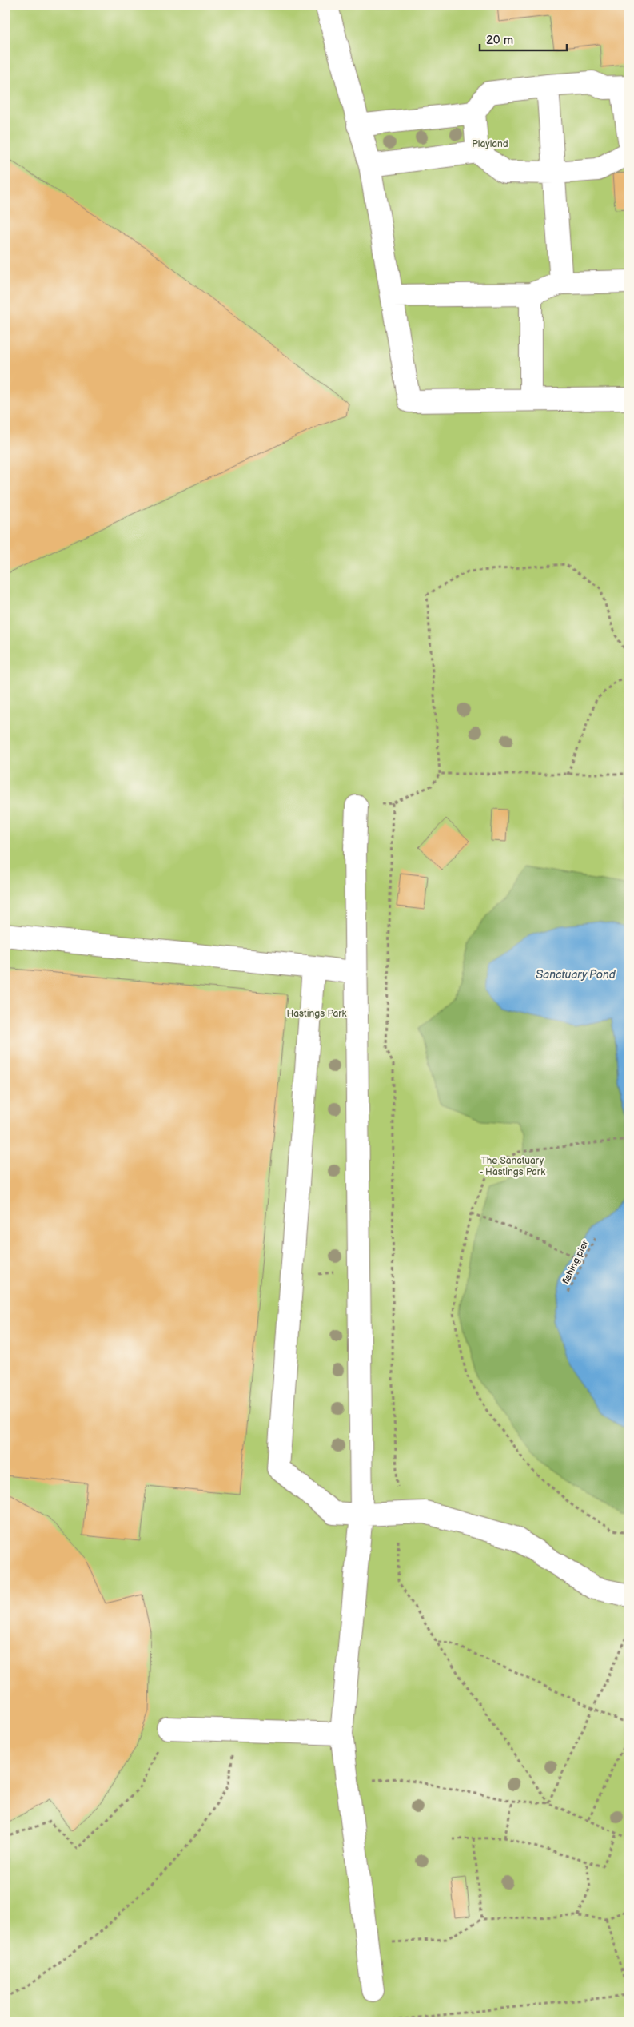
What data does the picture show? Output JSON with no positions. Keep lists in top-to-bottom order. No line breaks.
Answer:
{"streets":{"path":["fishing pier"]},"water":["Sanctuary Pond"],"parks":["Playland","Hastings Park","The Sanctuary - Hastings Park"],"scale_bar":"20 m"}
